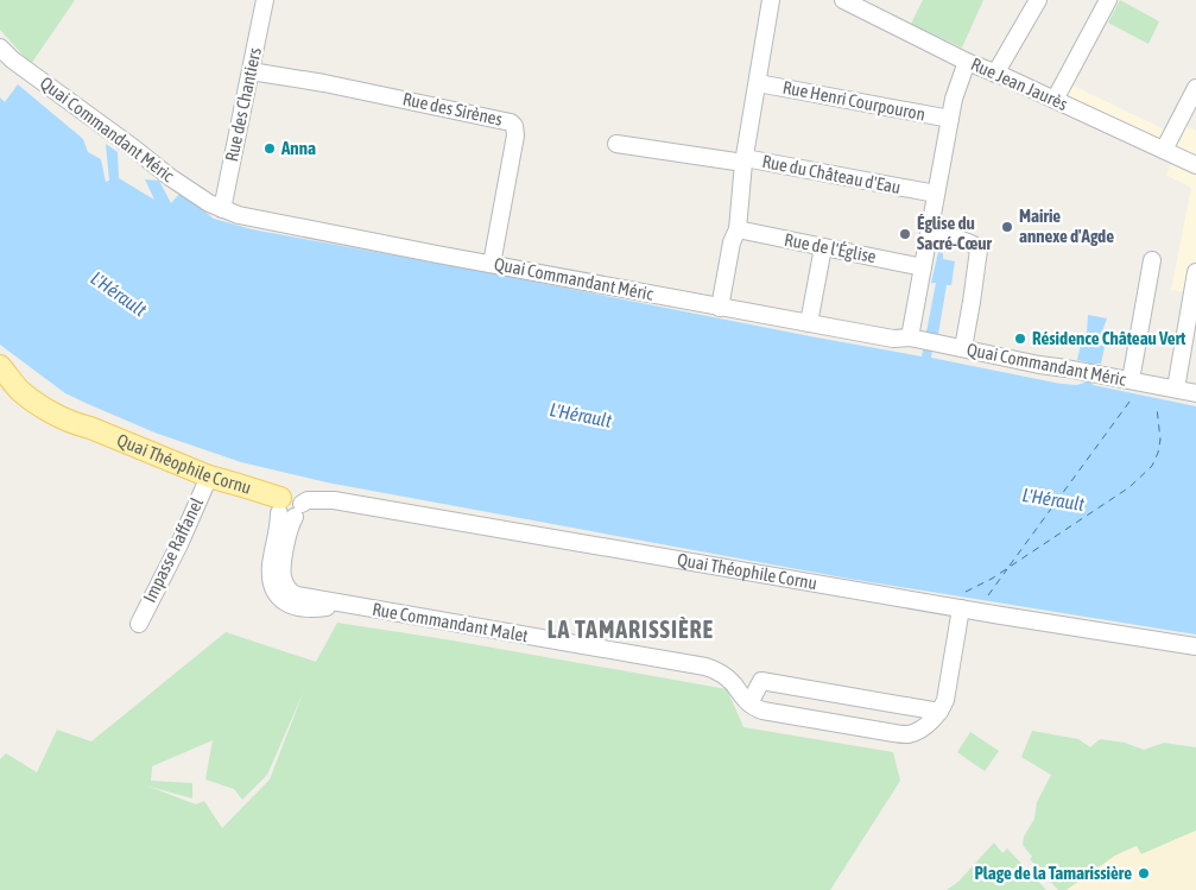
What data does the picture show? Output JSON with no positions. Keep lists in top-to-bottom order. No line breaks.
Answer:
{"streets":{"main road":["Quai Théophile Cornu"],"street":["Rue Jean Jaurès","Rue Henri Courpouron","Rue des Chantiers","Rue des Sirènes","Quai Commandant Méric","Rue du Château d'Eau","Rue de l'Église","Impasse Raffanel","Rue Commandant Malet"]},"crossings":[["Rue Henri Courpouron","Rue du Château d'Eau"],["Rue des Chantiers","Rue des Sirènes"],["Rue des Chantiers","Quai Commandant Méric"],["Rue des Sirènes","Quai Commandant Méric"],["Quai Théophile Cornu","Impasse Raffanel"],["Quai Théophile Cornu","Rue Commandant Malet"]],"districts":["LA TAMARISSIÈRE"],"water":["L'Hérault"],"places":["Anna","Mairie annexe d'Agde","Église du Sacré-Cœur","Résidence Château Vert","Plage de la Tamarissière"]}
